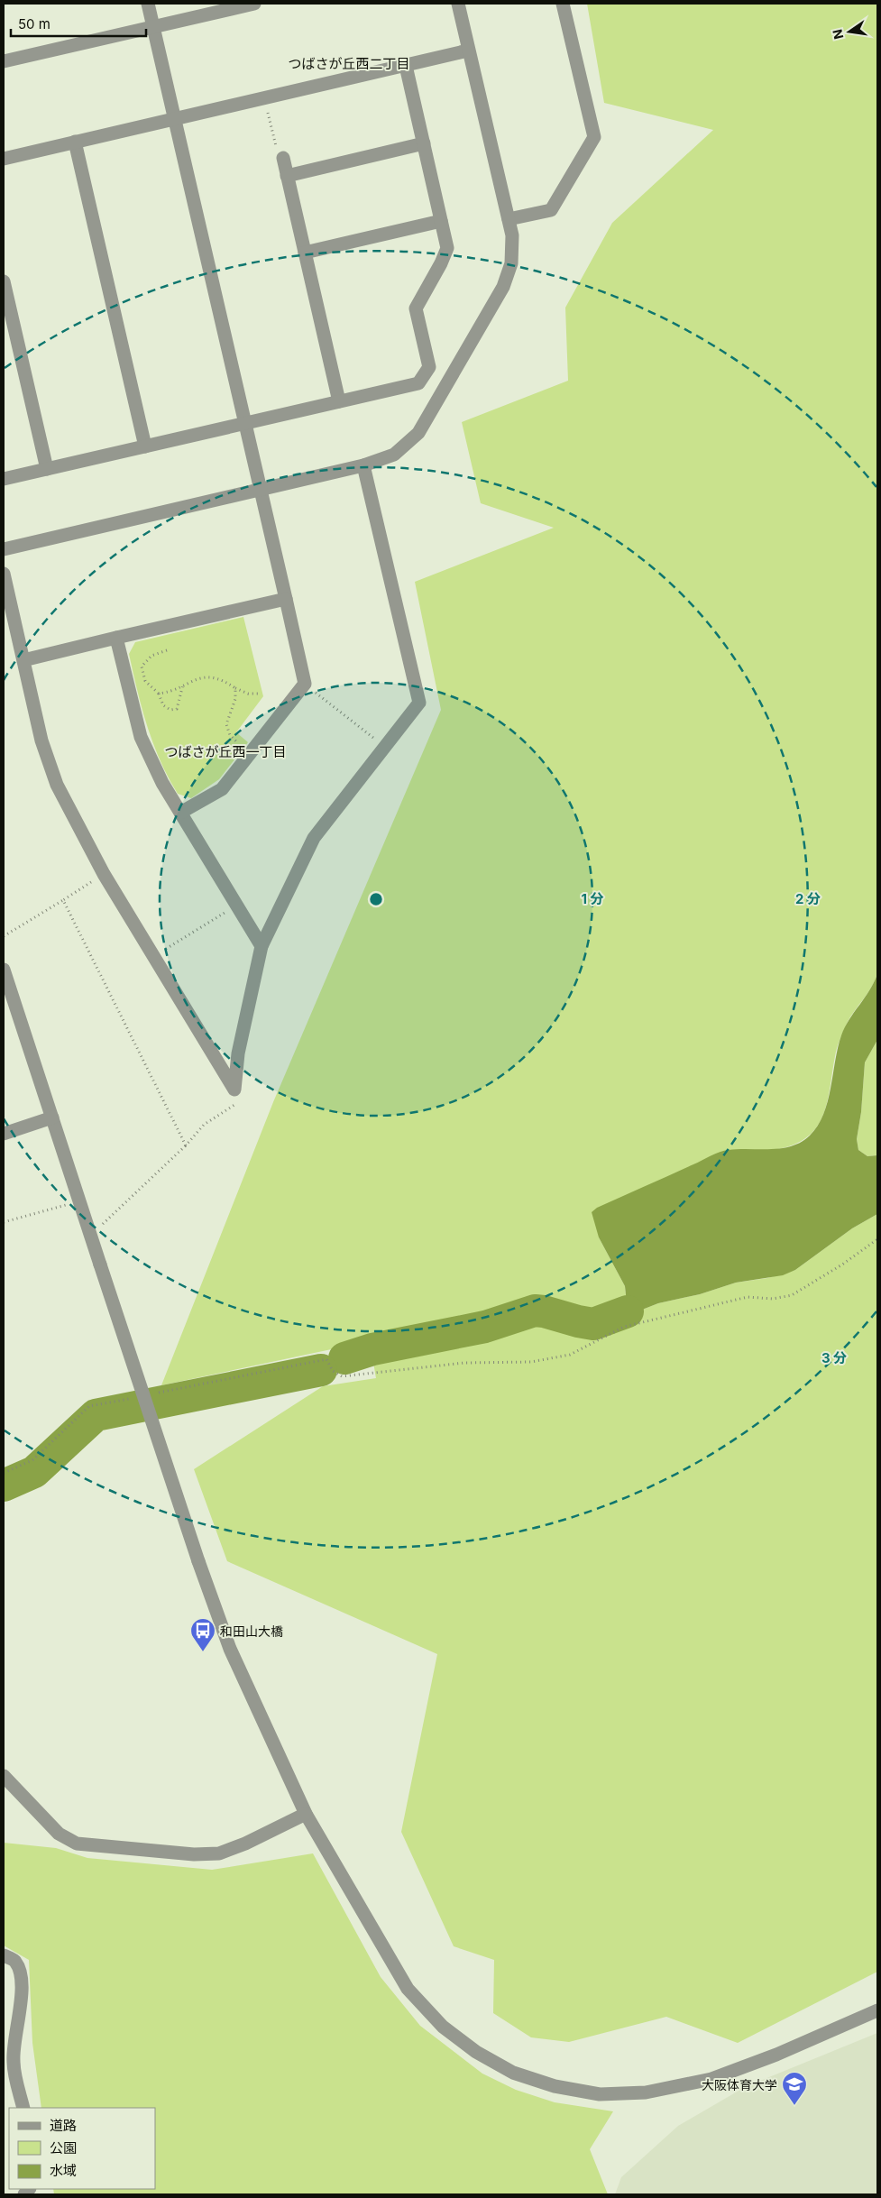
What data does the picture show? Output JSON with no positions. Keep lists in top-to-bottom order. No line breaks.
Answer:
{"districts":["つばさが丘西二丁目","つばさが丘西一丁目"],"places":{"bus stop":["和田山大橋"],"school or university":["大阪体育大学"]},"legend":["道路","公園","水域"],"scale_bar":"50 m","north":"left","rings":["1 分","2 分","3 分"]}
